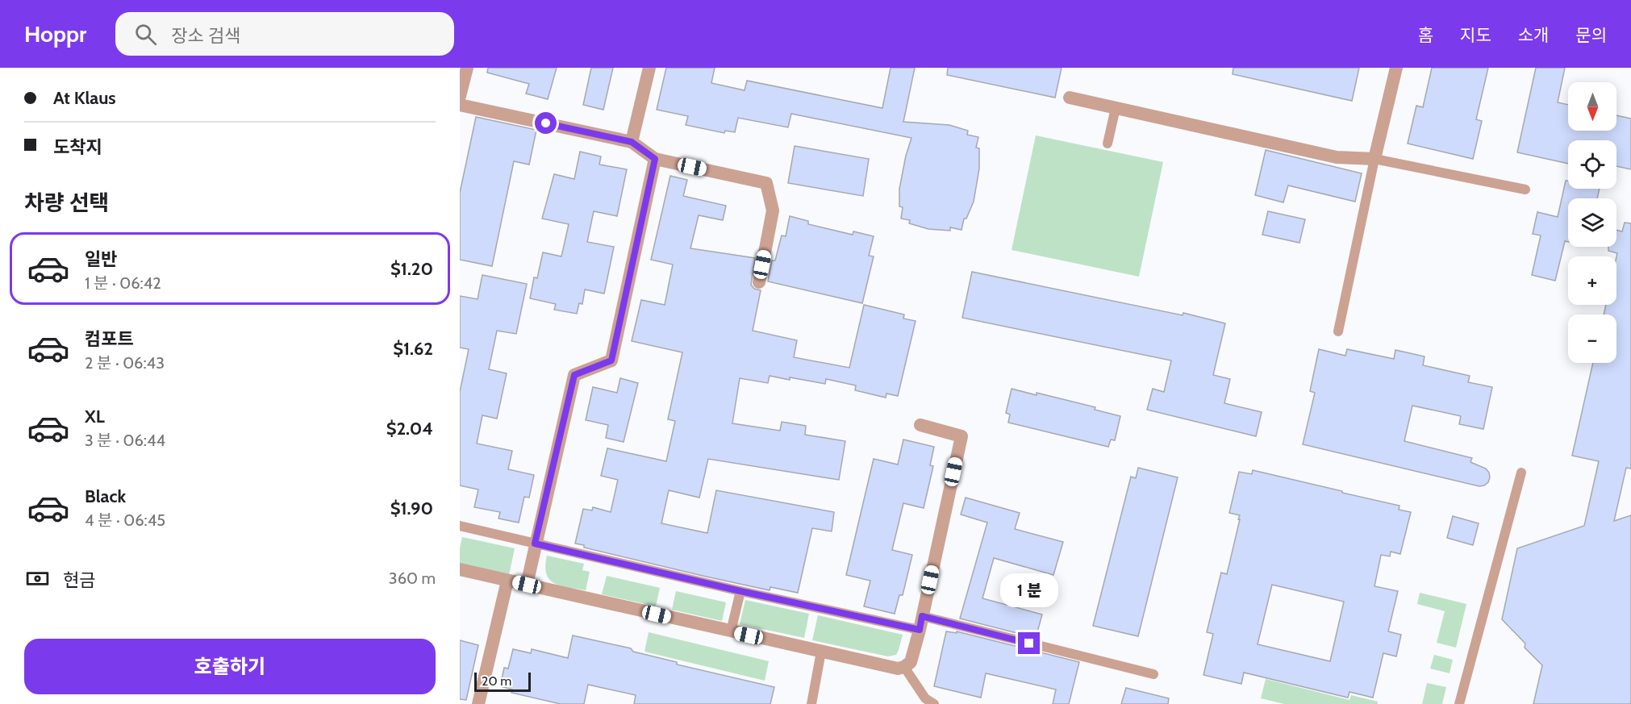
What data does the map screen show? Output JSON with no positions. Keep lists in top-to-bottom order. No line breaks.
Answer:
{"scale_bar":"20 m","north":"bottom","page":{"header":"Hoppr","search":"장소 검색","nav":["홈","지도","소개","문의"],"banner":["At Klaus","도착지"],"map_buttons":["+","−"],"heading":"차량 선택","list":[{"name":"일반","note":"1 분 · 06:42","value":"$1.20"},{"name":"컴포트","note":"2 분 · 06:43","value":"$1.62"},{"name":"XL","note":"3 분 · 06:44","value":"$2.04"},{"name":"Black","note":"4 분 · 06:45","value":"$1.90"}],"pay":["현금","360 m"],"bubble":"1 분","buttons":"호출하기","scale":"20 m"}}
